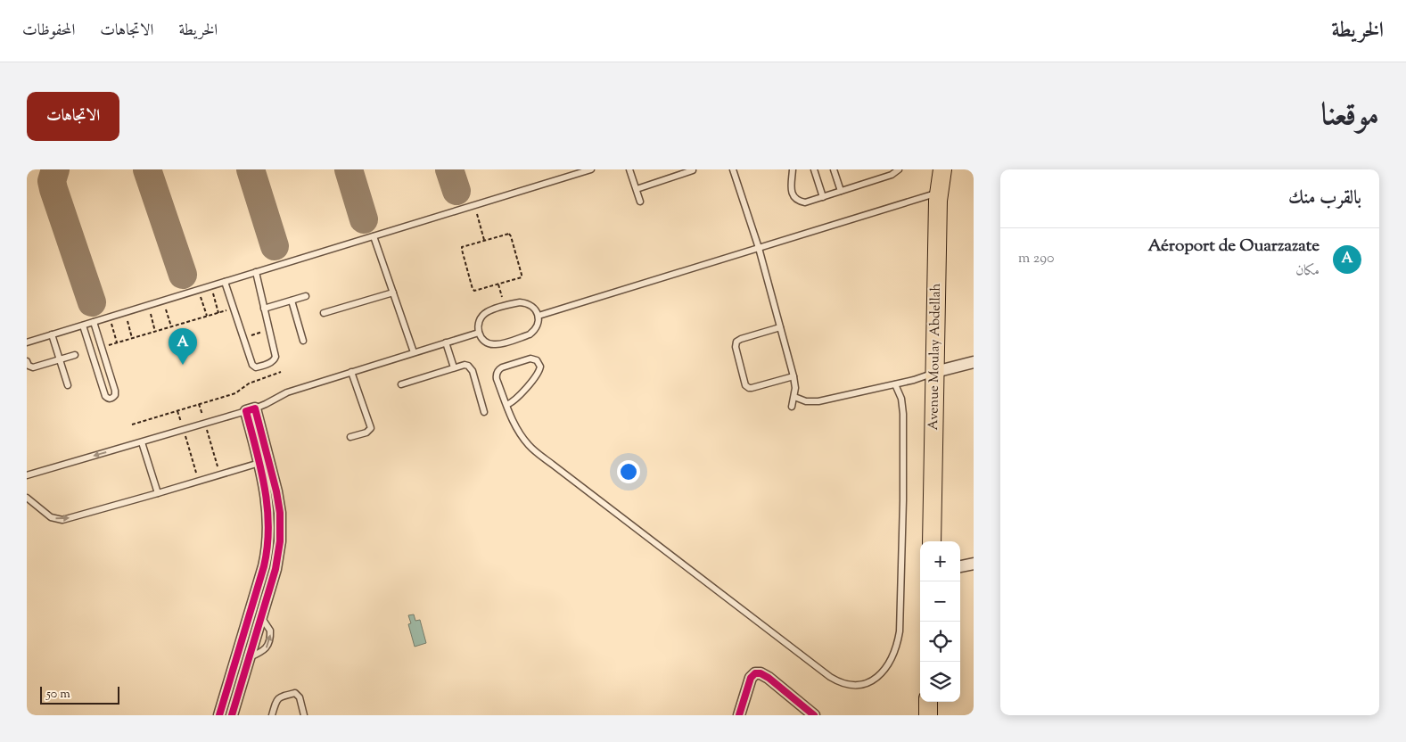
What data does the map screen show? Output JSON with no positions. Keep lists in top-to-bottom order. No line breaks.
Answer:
{"streets":{"main road":["Avenue Moulay Abdellah"]},"scale_bar":"50 m","page":{"header":"الخريطة","nav":["الخريطة","الاتجاهات","المحفوظات"],"title":"موقعنا","buttons":"الاتجاهات","heading":"بالقرب منك","list":[{"mark":"A","name":"Aéroport de Ouarzazate","note":"مكان","value":"290 m"}],"pins":"A","map_buttons":["+","−"],"scale":"50 m"}}
